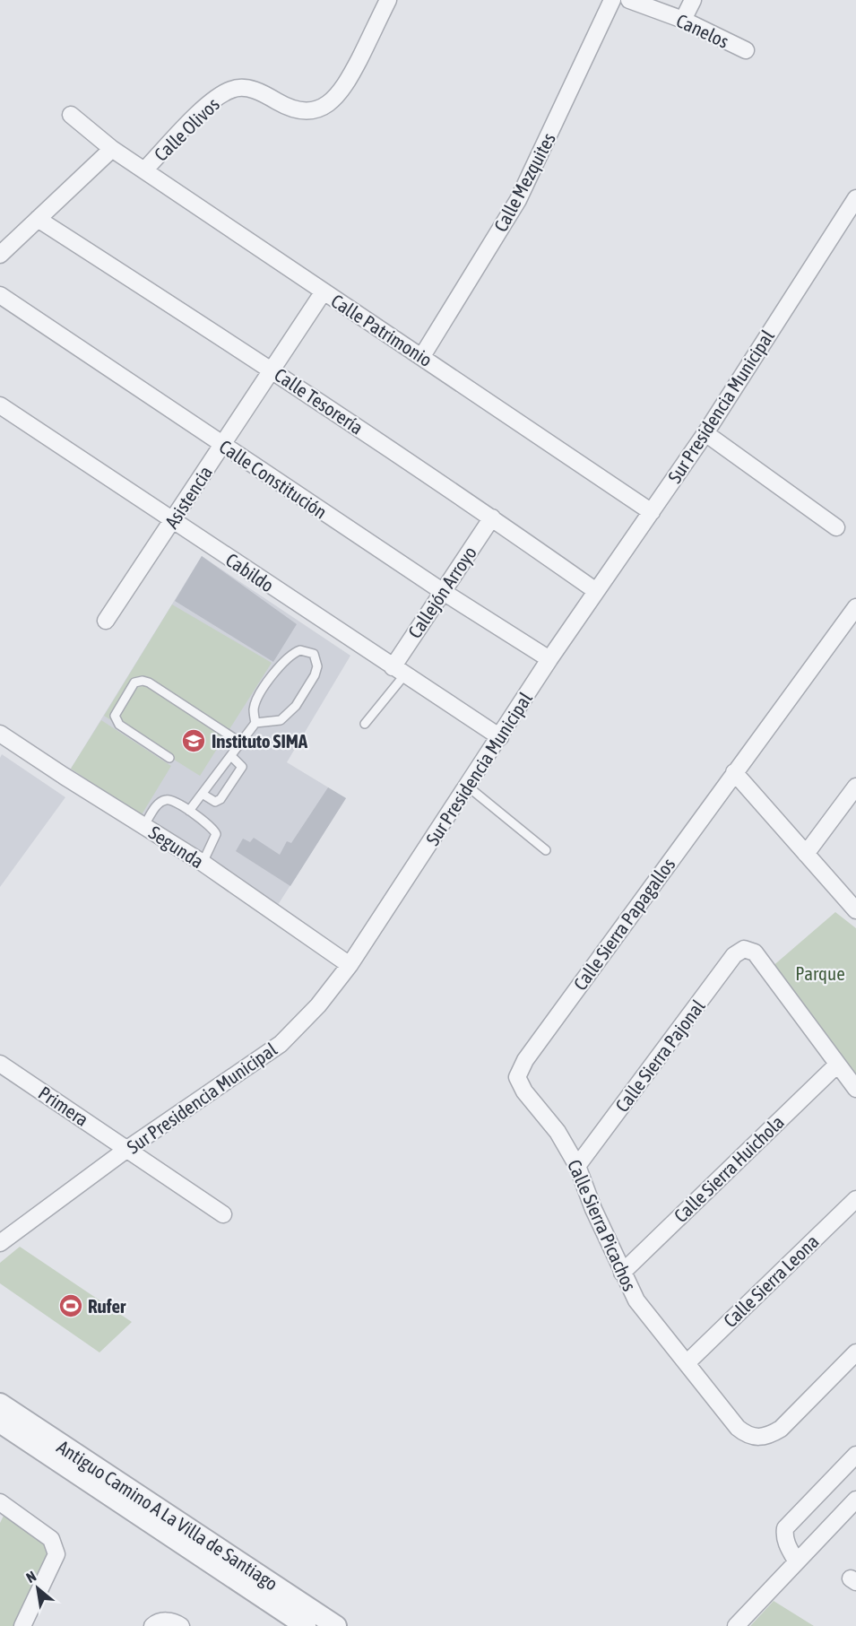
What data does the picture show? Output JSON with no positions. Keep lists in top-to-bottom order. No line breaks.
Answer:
{"streets":{"street":["Canelos","Calle Olivos","Calle Mezquites","Calle Patrimonio","Calle Tesorería","Sur Presidencia Municipal","Calle Constitución","Asistencia","Cabildo","Callejón Arroyo","Segunda","Calle Sierra Papagallos","Calle Sierra Pajonal","Primera","Calle Sierra Huichola","Calle Sierra Picachos","Calle Sierra Leona","Antiguo Camino A La Villa de Santiago"]},"crossings":[["Calle Olivos","Calle Patrimonio"],["Calle Mezquites","Calle Patrimonio"],["Calle Patrimonio","Sur Presidencia Municipal"],["Calle Patrimonio","Asistencia"],["Calle Tesorería","Sur Presidencia Municipal"],["Calle Tesorería","Asistencia"],["Calle Tesorería","Callejón Arroyo"],["Sur Presidencia Municipal","Calle Constitución"],["Sur Presidencia Municipal","Cabildo"],["Sur Presidencia Municipal","Segunda"],["Sur Presidencia Municipal","Primera"],["Calle Constitución","Asistencia"],["Calle Constitución","Callejón Arroyo"],["Asistencia","Cabildo"],["Cabildo","Callejón Arroyo"],["Calle Sierra Papagallos","Calle Sierra Picachos"],["Calle Sierra Pajonal","Calle Sierra Huichola"],["Calle Sierra Pajonal","Calle Sierra Picachos"],["Calle Sierra Huichola","Calle Sierra Picachos"],["Calle Sierra Picachos","Calle Sierra Leona"]],"parks":["Parque"],"places":{"school or university":["Instituto SIMA"],"sports":["Rufer"]},"north":"top left"}
